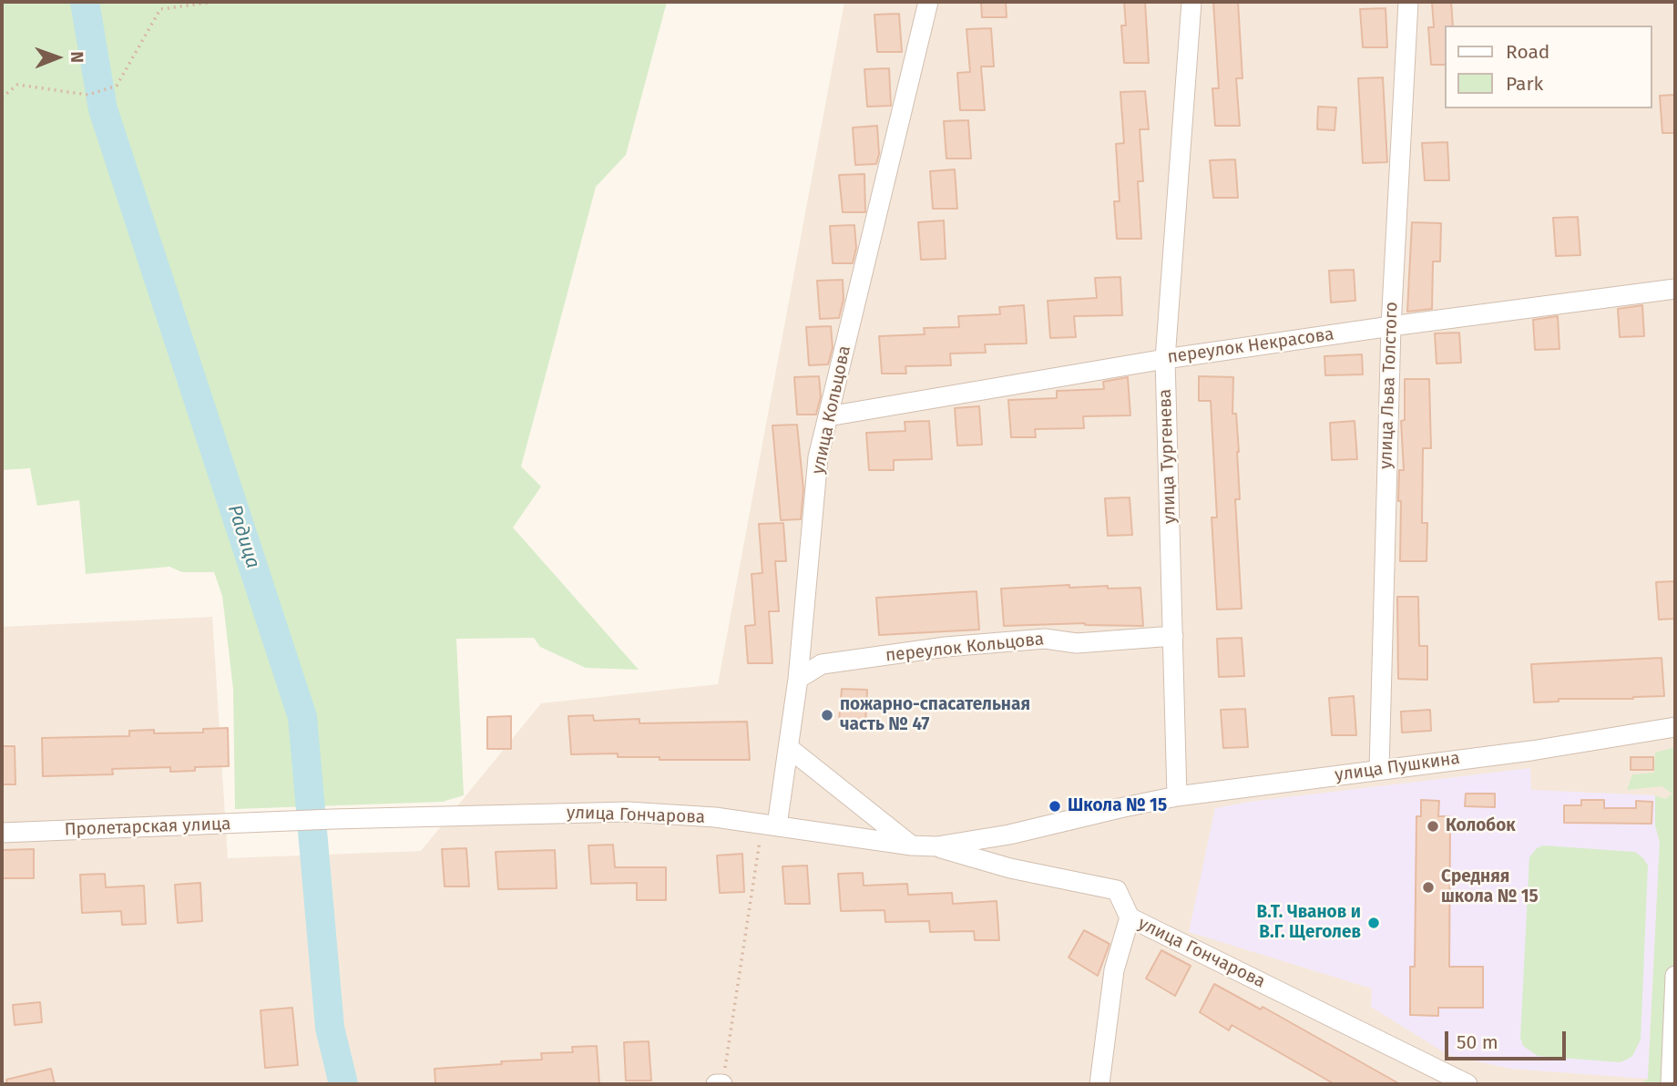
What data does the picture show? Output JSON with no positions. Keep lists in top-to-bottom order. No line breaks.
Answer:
{"streets":{"street":["переулок Некрасова","улица Льва Толстого","улица Кольцова","улица Тургенева","переулок Кольцова","улица Пушкина","улица Гончарова","Пролетарская улица"]},"crossings":[["переулок Некрасова","улица Льва Толстого"],["переулок Некрасова","улица Кольцова"],["переулок Некрасова","улица Тургенева"],["улица Льва Толстого","улица Пушкина"],["улица Кольцова","переулок Кольцова"],["улица Кольцова","улица Гончарова"],["улица Тургенева","переулок Кольцова"],["улица Тургенева","улица Пушкина"],["улица Пушкина","улица Гончарова"],["улица Гончарова","Пролетарская улица"]],"water":["Радица"],"places":["пожарно-спасательная часть № 47","Школа № 15","Колобок","Средняя школа № 15","В.Т. Чванов и В.Г. Щеголев"],"legend":["Road","Park"],"scale_bar":"50 m","north":"right"}
